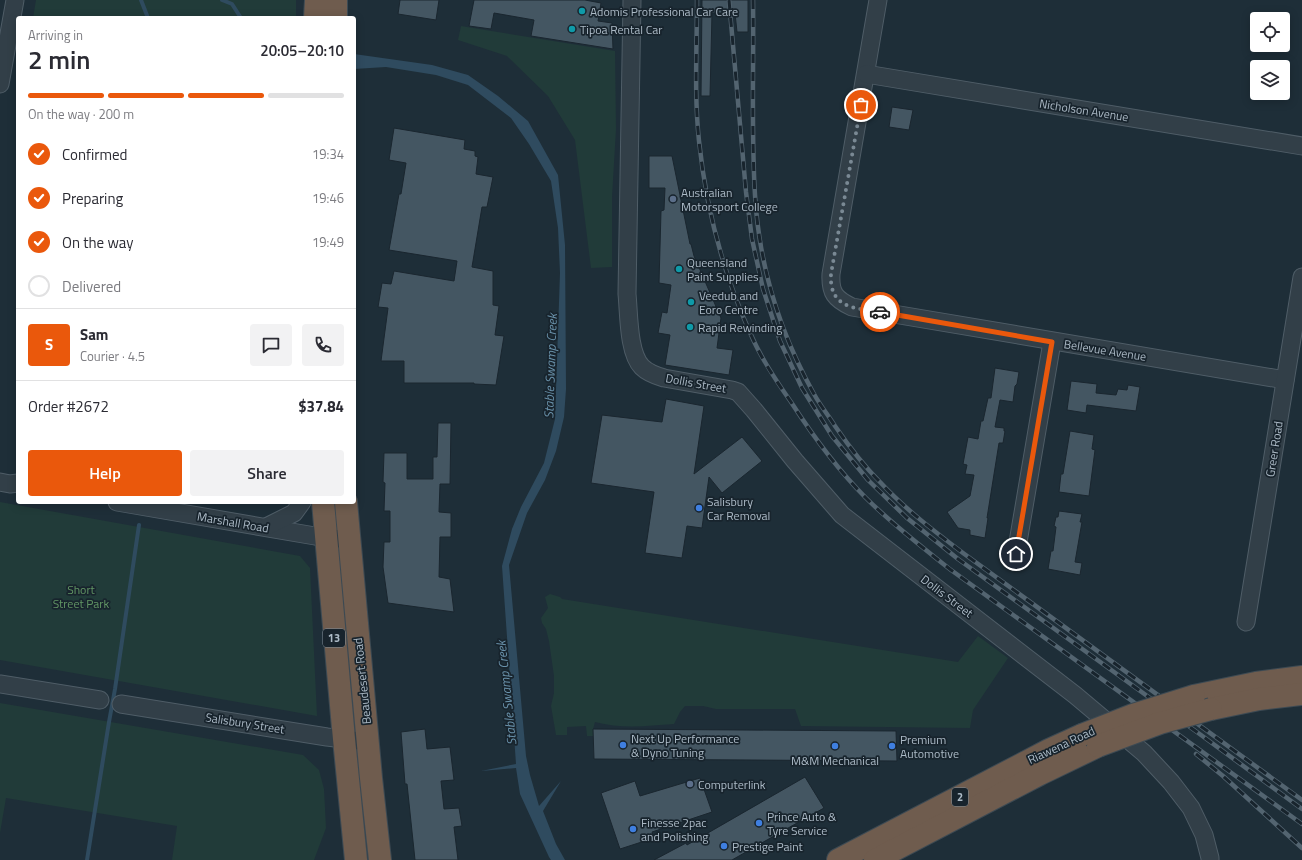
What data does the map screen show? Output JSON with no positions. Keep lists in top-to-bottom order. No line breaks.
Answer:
{"streets":{"highway":["13","Beaudesert Road","Riawena Road","2"],"street":["Nicholson Avenue","Bellevue Avenue","Dollis Street","Greer Road","Marshall Road","Salisbury Street"]},"crossings":[["Nicholson Avenue","Bellevue Avenue"],["Bellevue Avenue","Greer Road"],["Marshall Road","Beaudesert Road"],["Beaudesert Road","Salisbury Street"]],"water":["Stable Swamp Creek"],"parks":["Short Street Park"],"places":["Adomis Professional Car Care","Tipoa Rental Car","Australian Motorsport College","Queensland Paint Supplies","Veedub and Eoro Centre","Rapid Rewinding","Salisbury Car Removal","Next Up Performance & Dyno Tuning","M&M Mechanical","Premium Automotive","Computerlink","Prince Auto & Tyre Service","Finesse 2pac and Polishing","Prestige Paint"],"page":{"heading":["2 min","Arriving in","20:05–20:10"],"panel":["Sam","Courier · 4.5","Order #2672","$37.84"],"bar":"On the way · 200 m","list":[["Confirmed","19:34"],["Preparing","19:46"],["On the way","19:49"],"Delivered"],"round":"S","buttons":["Help","Share"]}}
